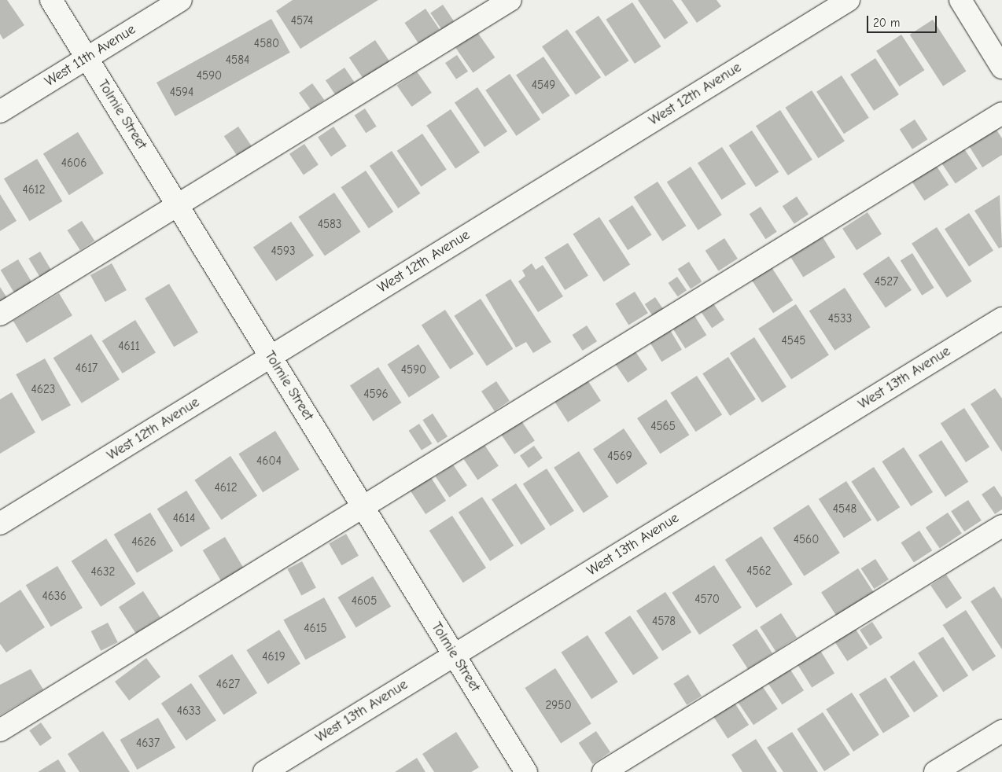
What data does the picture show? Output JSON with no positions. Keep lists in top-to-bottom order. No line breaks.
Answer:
{"streets":{"street":["West 11th Avenue","West 12th Avenue","Tolmie Street","West 13th Avenue"]},"crossings":[["West 11th Avenue","Tolmie Street"],["West 12th Avenue","Tolmie Street"],["Tolmie Street","West 13th Avenue"]],"house_numbers":["4574","4580","4584","4590","4549","4594","4606","4612","4583","4593","4527","4533","4545","4611","4617","4590","4623","4596","4565","4569","4604","4612","4548","4614","4560","4626","4562","4632","4636","4570","4605","4578","4615","4619","4627","2950","4633","4637"],"scale_bar":"20 m"}
